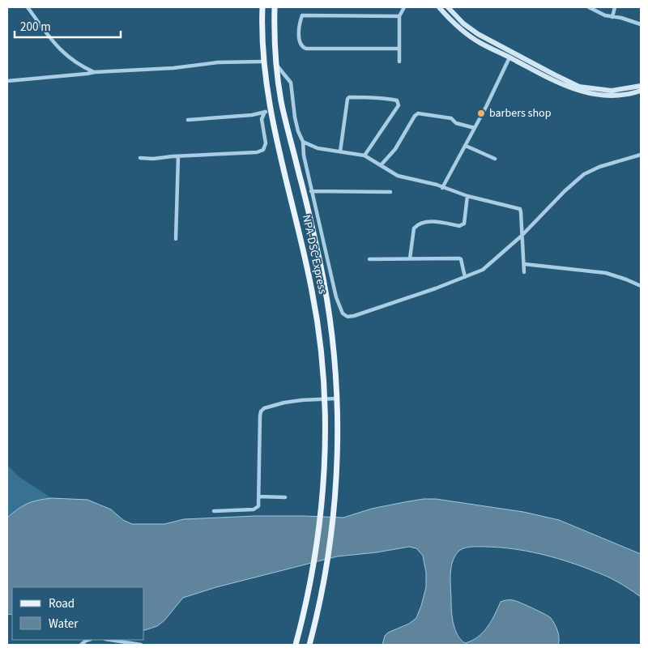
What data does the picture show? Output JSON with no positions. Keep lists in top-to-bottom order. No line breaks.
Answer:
{"streets":{"main road":["NPA-DSC Express"]},"places":["barbers shop"],"legend":["Road","Water"],"scale_bar":"200 m"}
